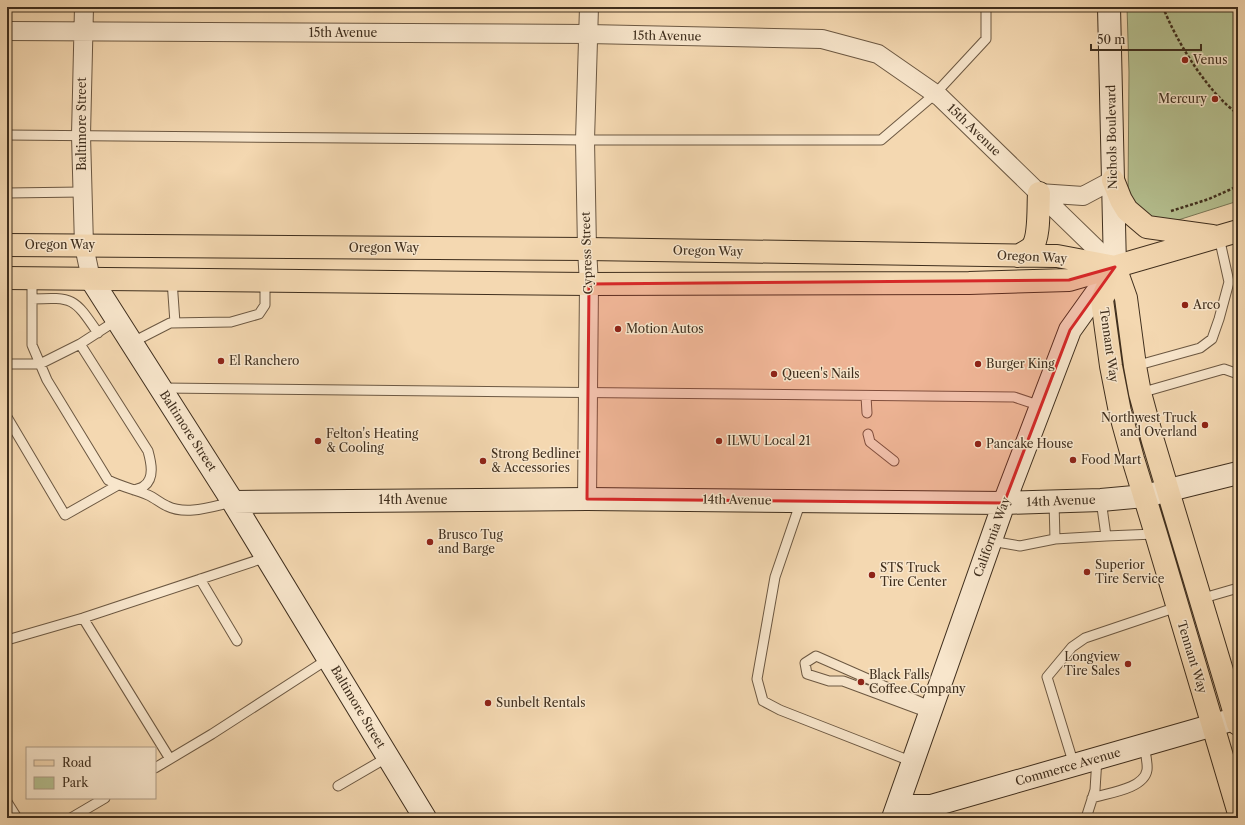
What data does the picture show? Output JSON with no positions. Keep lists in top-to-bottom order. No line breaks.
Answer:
{"streets":{"main road":["Oregon Way","Tennant Way"],"street":["15th Avenue","Baltimore Street","Nichols Boulevard","Cypress Street","14th Avenue","California Way","Commerce Avenue"]},"crossings":[["15th Avenue","Baltimore Street"],["15th Avenue","Nichols Boulevard"],["15th Avenue","Oregon Way"],["15th Avenue","Cypress Street"],["15th Avenue","Tennant Way"],["15th Avenue","California Way"],["Baltimore Street","Oregon Way"],["Baltimore Street","14th Avenue"],["Nichols Boulevard","Oregon Way"],["Nichols Boulevard","Tennant Way"],["Nichols Boulevard","California Way"],["Oregon Way","Cypress Street"],["Oregon Way","Tennant Way"],["Oregon Way","California Way"],["Cypress Street","14th Avenue"],["Tennant Way","14th Avenue"],["Tennant Way","California Way"],["Tennant Way","Commerce Avenue"],["14th Avenue","California Way"],["California Way","Commerce Avenue"]],"places":["Venus","Mercury","Arco","Motion Autos","El Ranchero","Burger King","Queen's Nails","Northwest Truck and Overland","Felton's Heating & Cooling","ILWU Local 21","Pancake House","Food Mart","Strong Bedliner & Accessories","Brusco Tug and Barge","Superior Tire Service","STS Truck Tire Center","Longview Tire Sales","Black Falls Coffee Company","Sunbelt Rentals"],"legend":["Road","Park"],"scale_bar":"50 m"}
